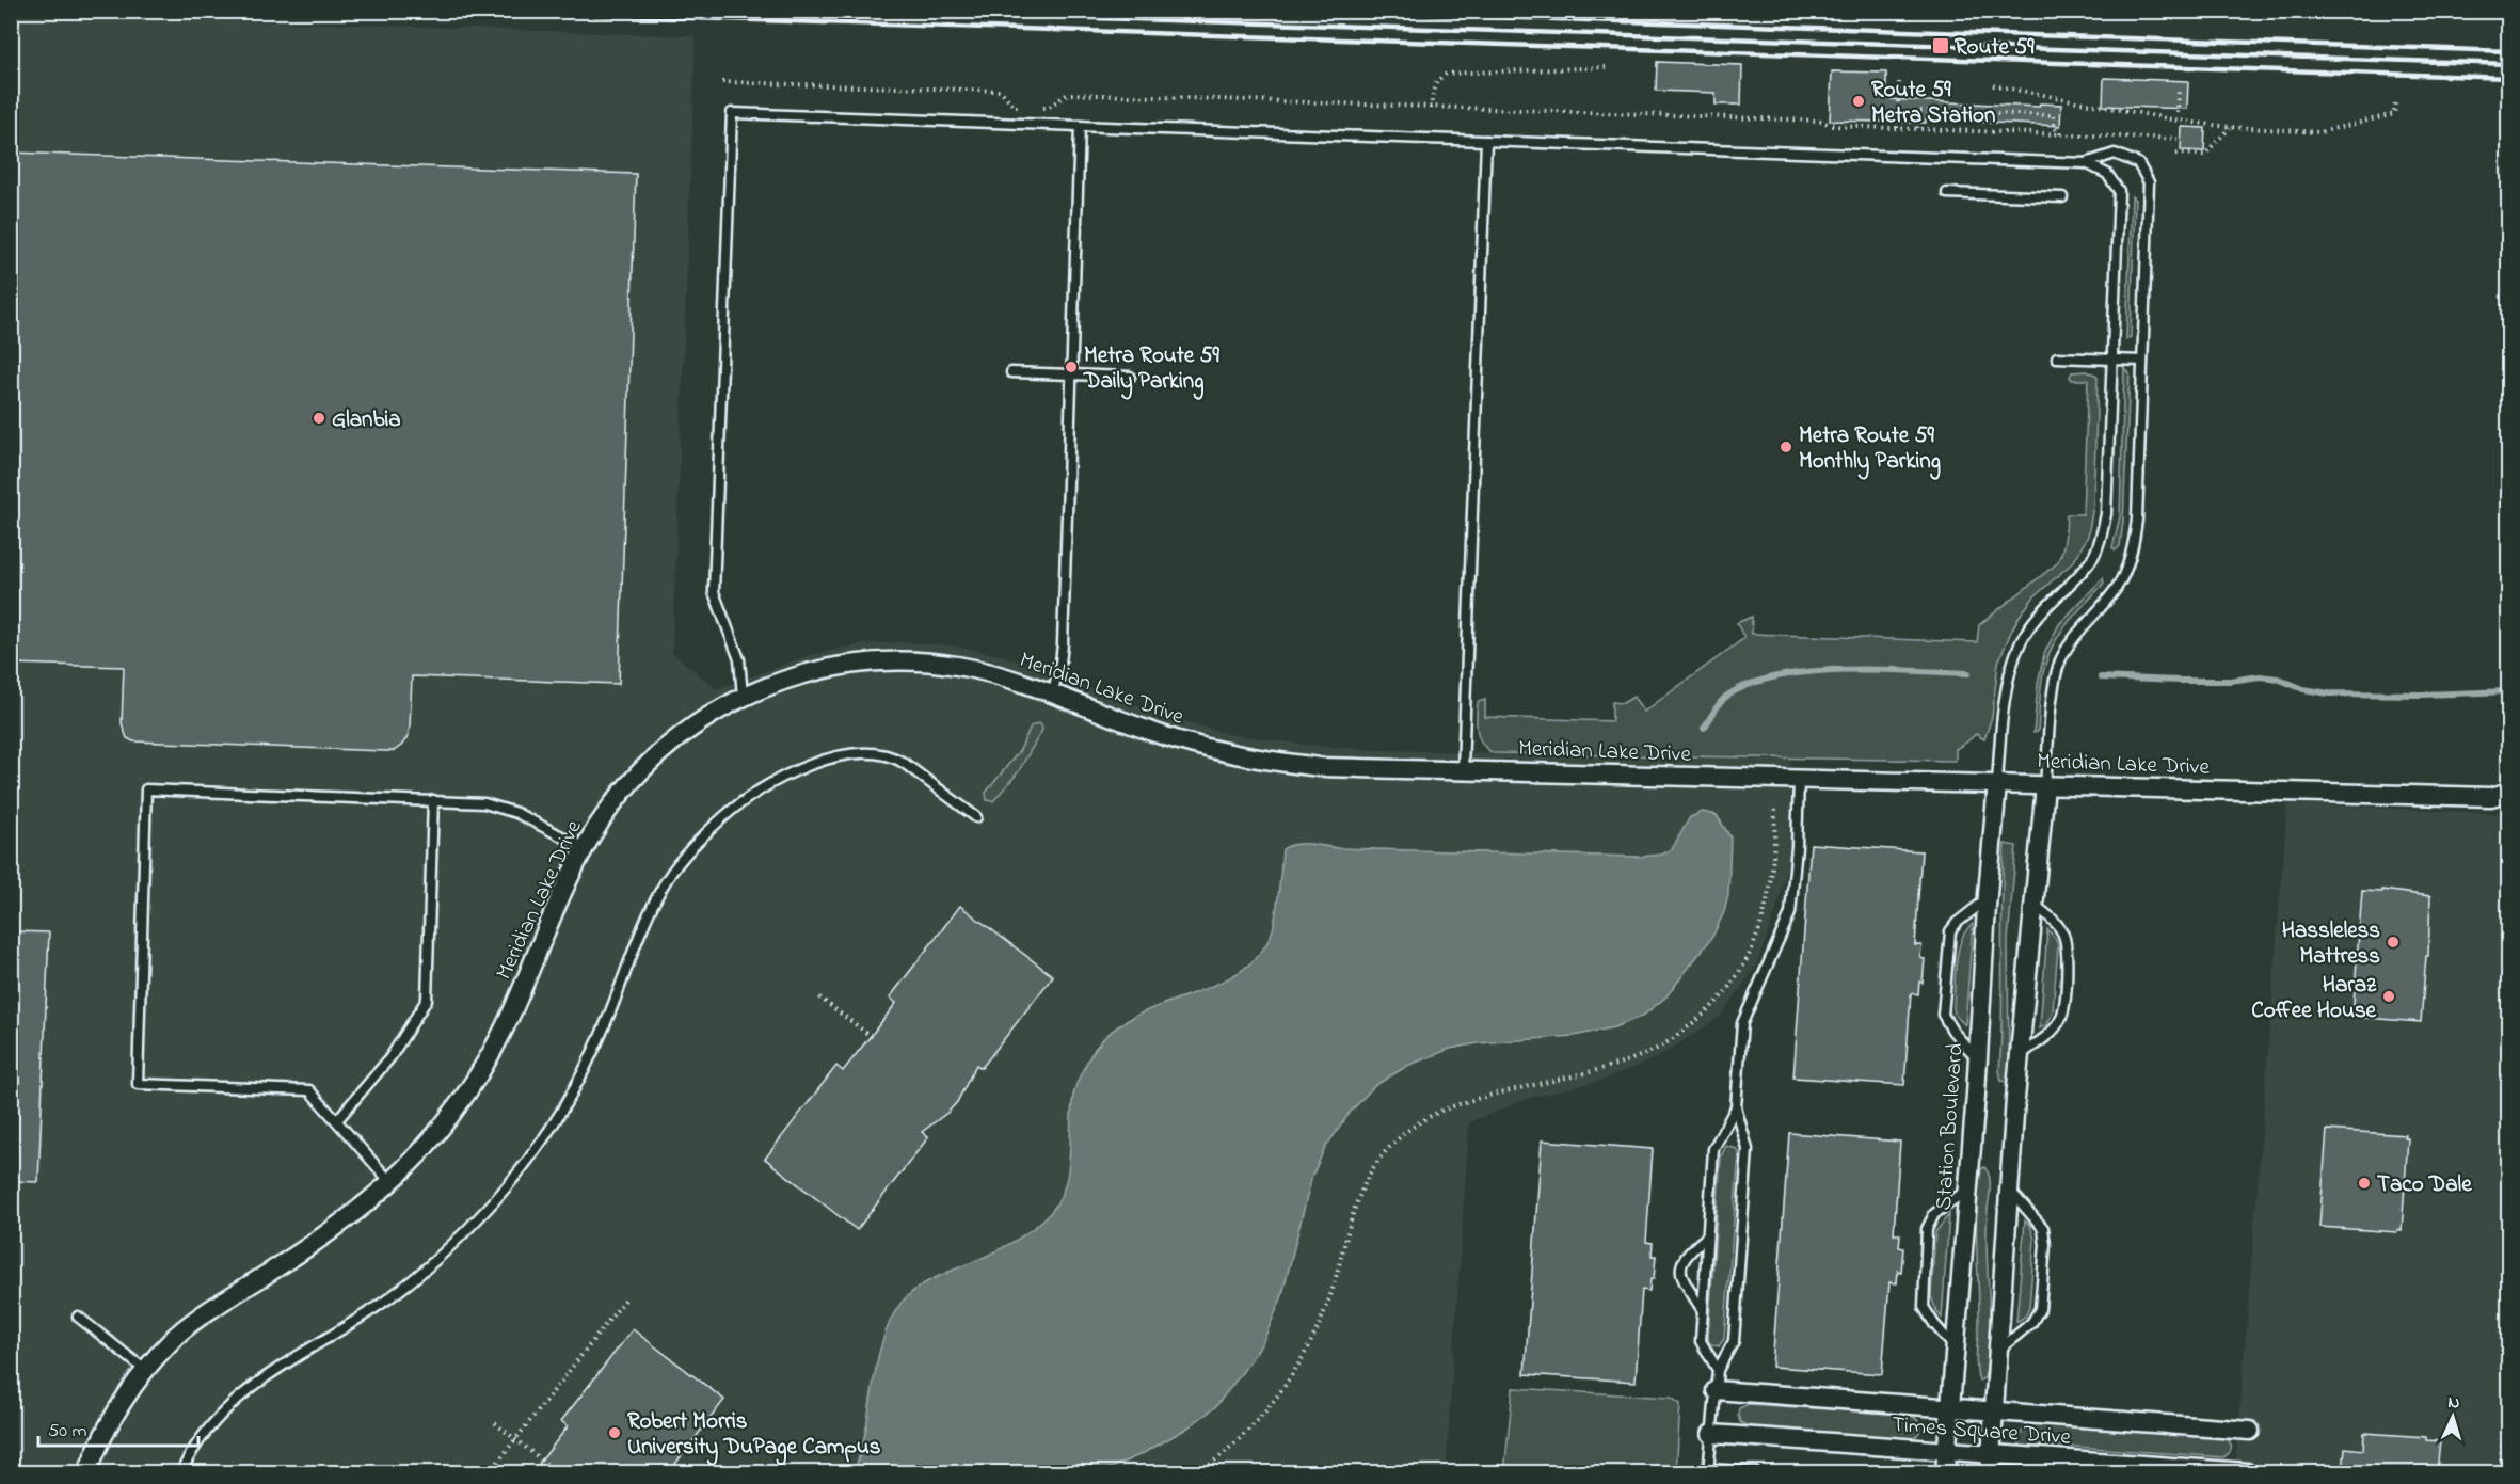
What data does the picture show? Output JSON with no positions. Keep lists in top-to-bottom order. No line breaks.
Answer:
{"streets":{"street":["Meridian Lake Drive","Station Boulevard","Times Square Drive"]},"crossings":[["Meridian Lake Drive","Station Boulevard"],["Station Boulevard","Times Square Drive"]],"places":{"transit":["Route 59"],"other":["Route 59 Metra Station","Metra Route 59 Daily Parking","Glanbia","Metra Route 59 Monthly Parking","Hassleless Mattress","Haraz Coffee House","Taco Dale","Robert Morris University DuPage Campus"]},"scale_bar":"50 m","north":"top"}
